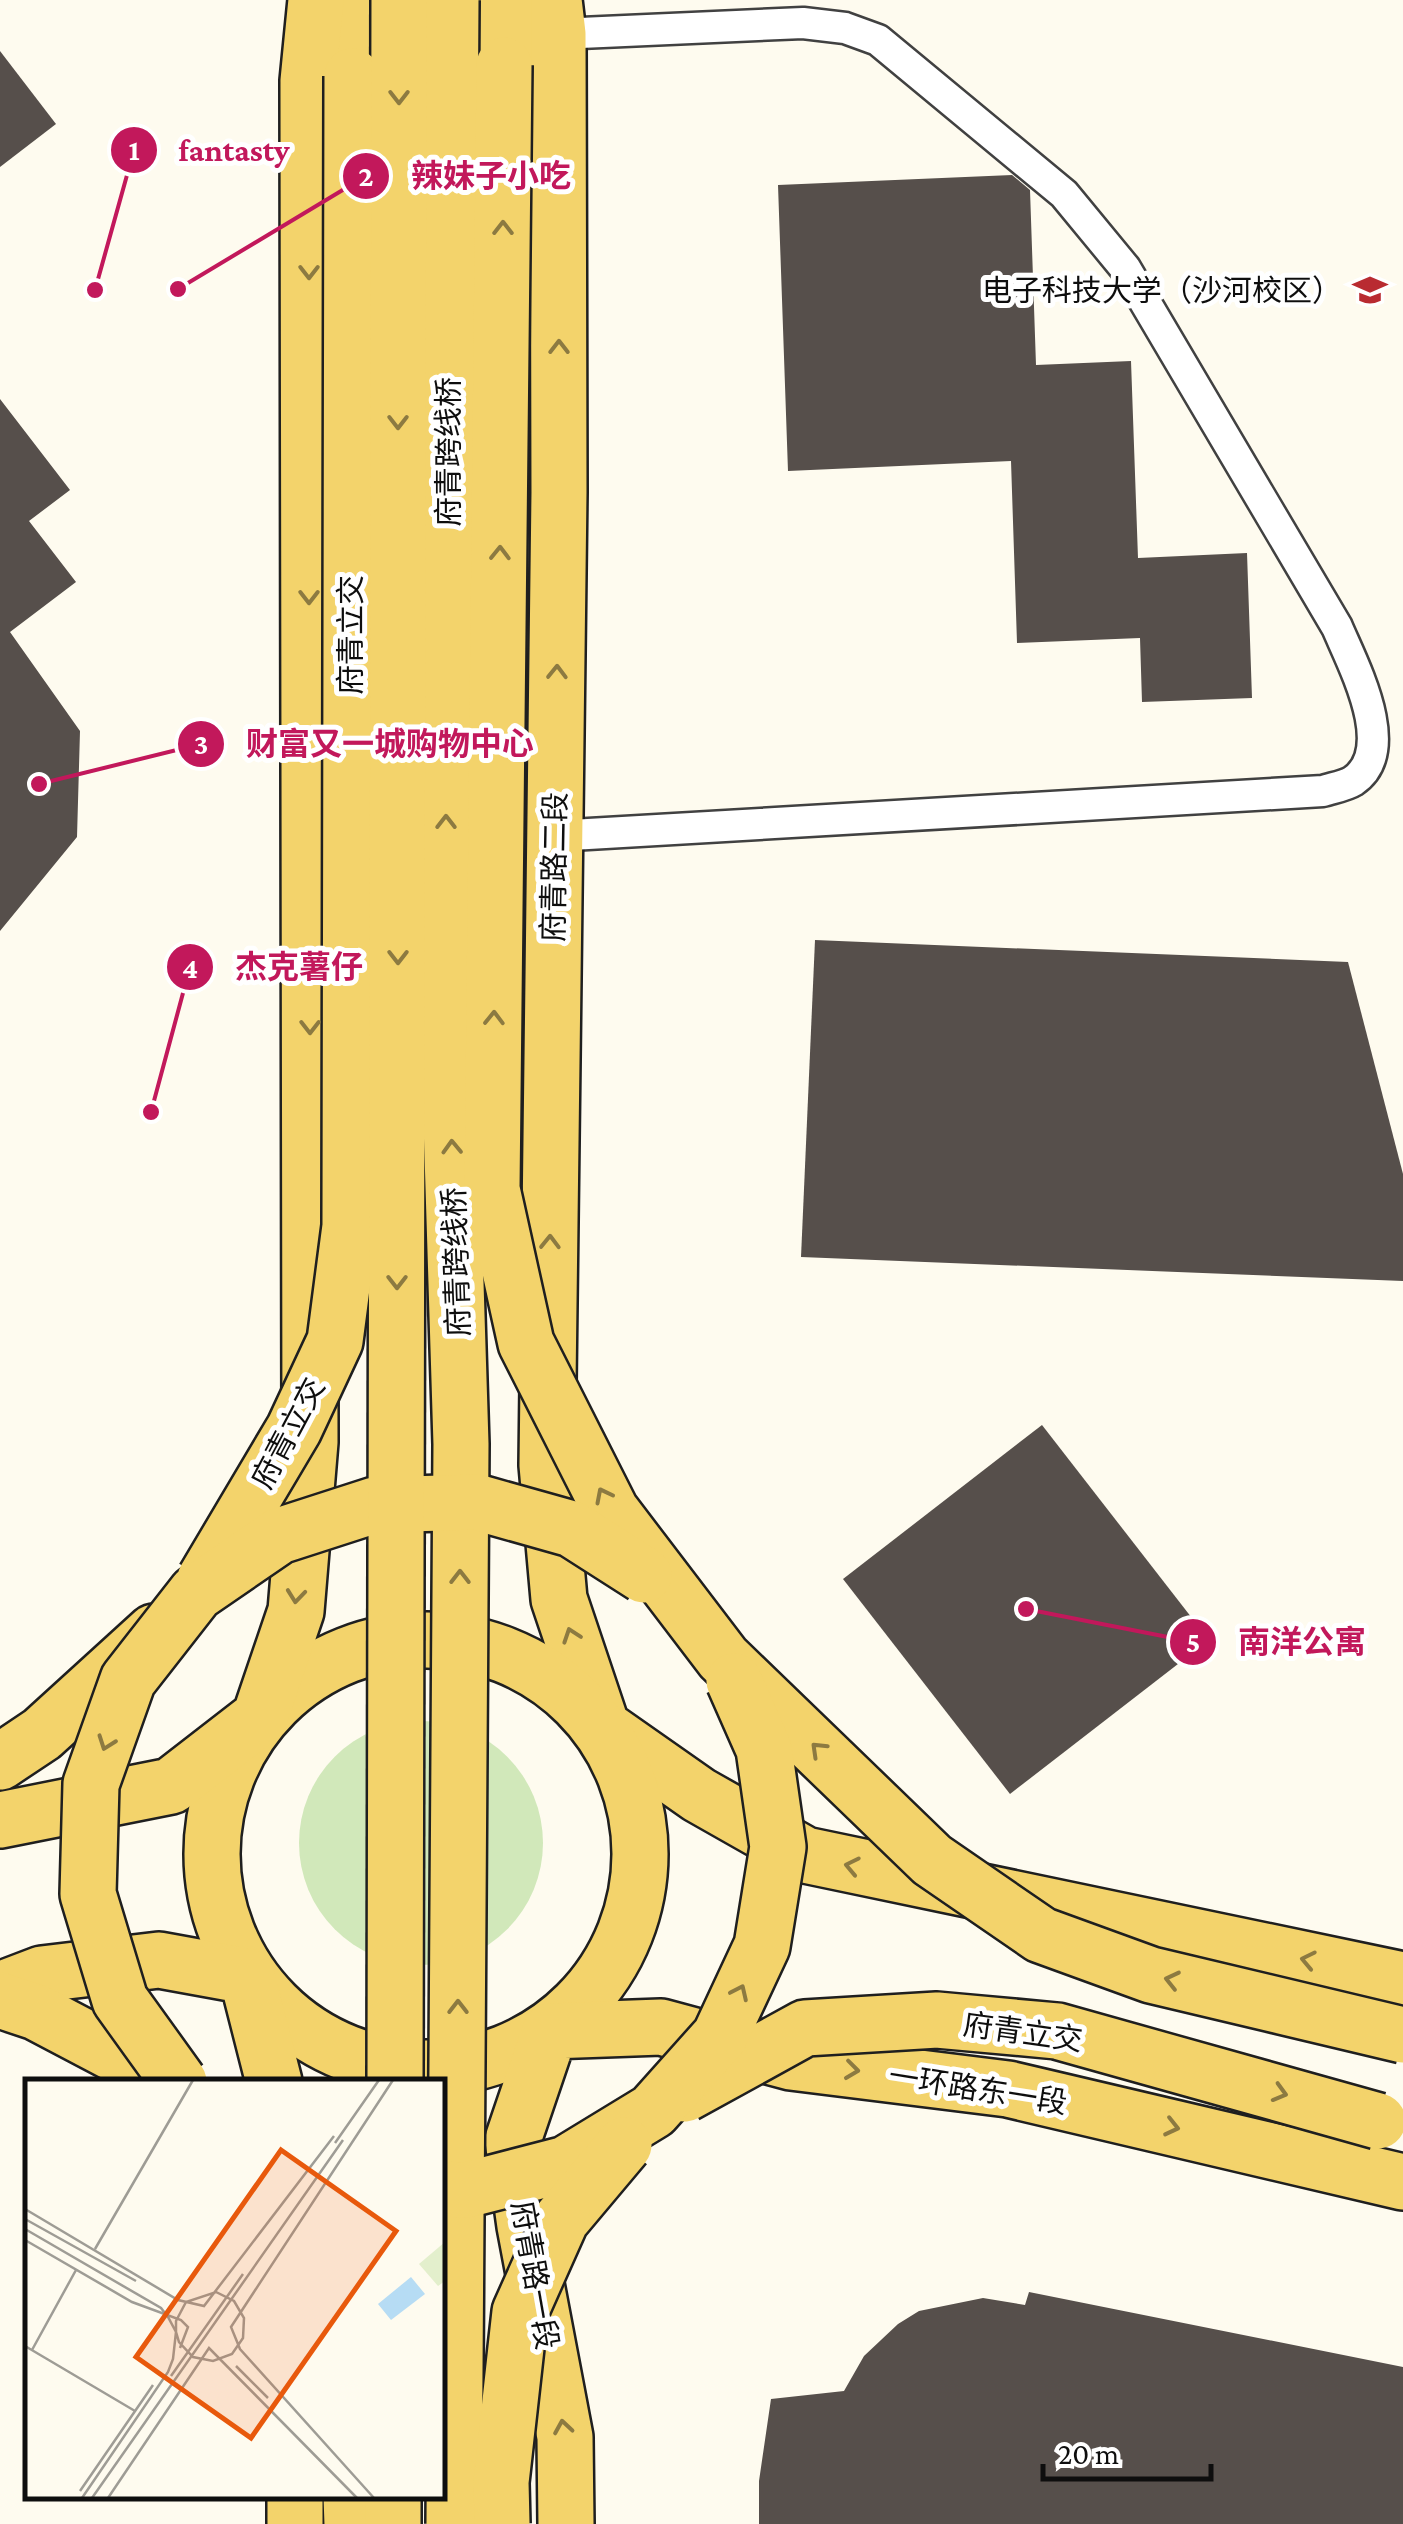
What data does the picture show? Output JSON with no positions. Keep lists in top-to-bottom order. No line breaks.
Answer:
{"streets":{"main road":["府青跨线桥","府青立交","府青路二段","一环路东一段","府青路一段"]},"crossings":[["一环路东一段","府青路一段"]],"places":{"other":["辣妹子小吃","fantasty","财富又一城购物中心","杰克薯仔","南洋公寓"],"school or university":["电子科技大学（沙河校区）"]},"scale_bar":"20 m"}
